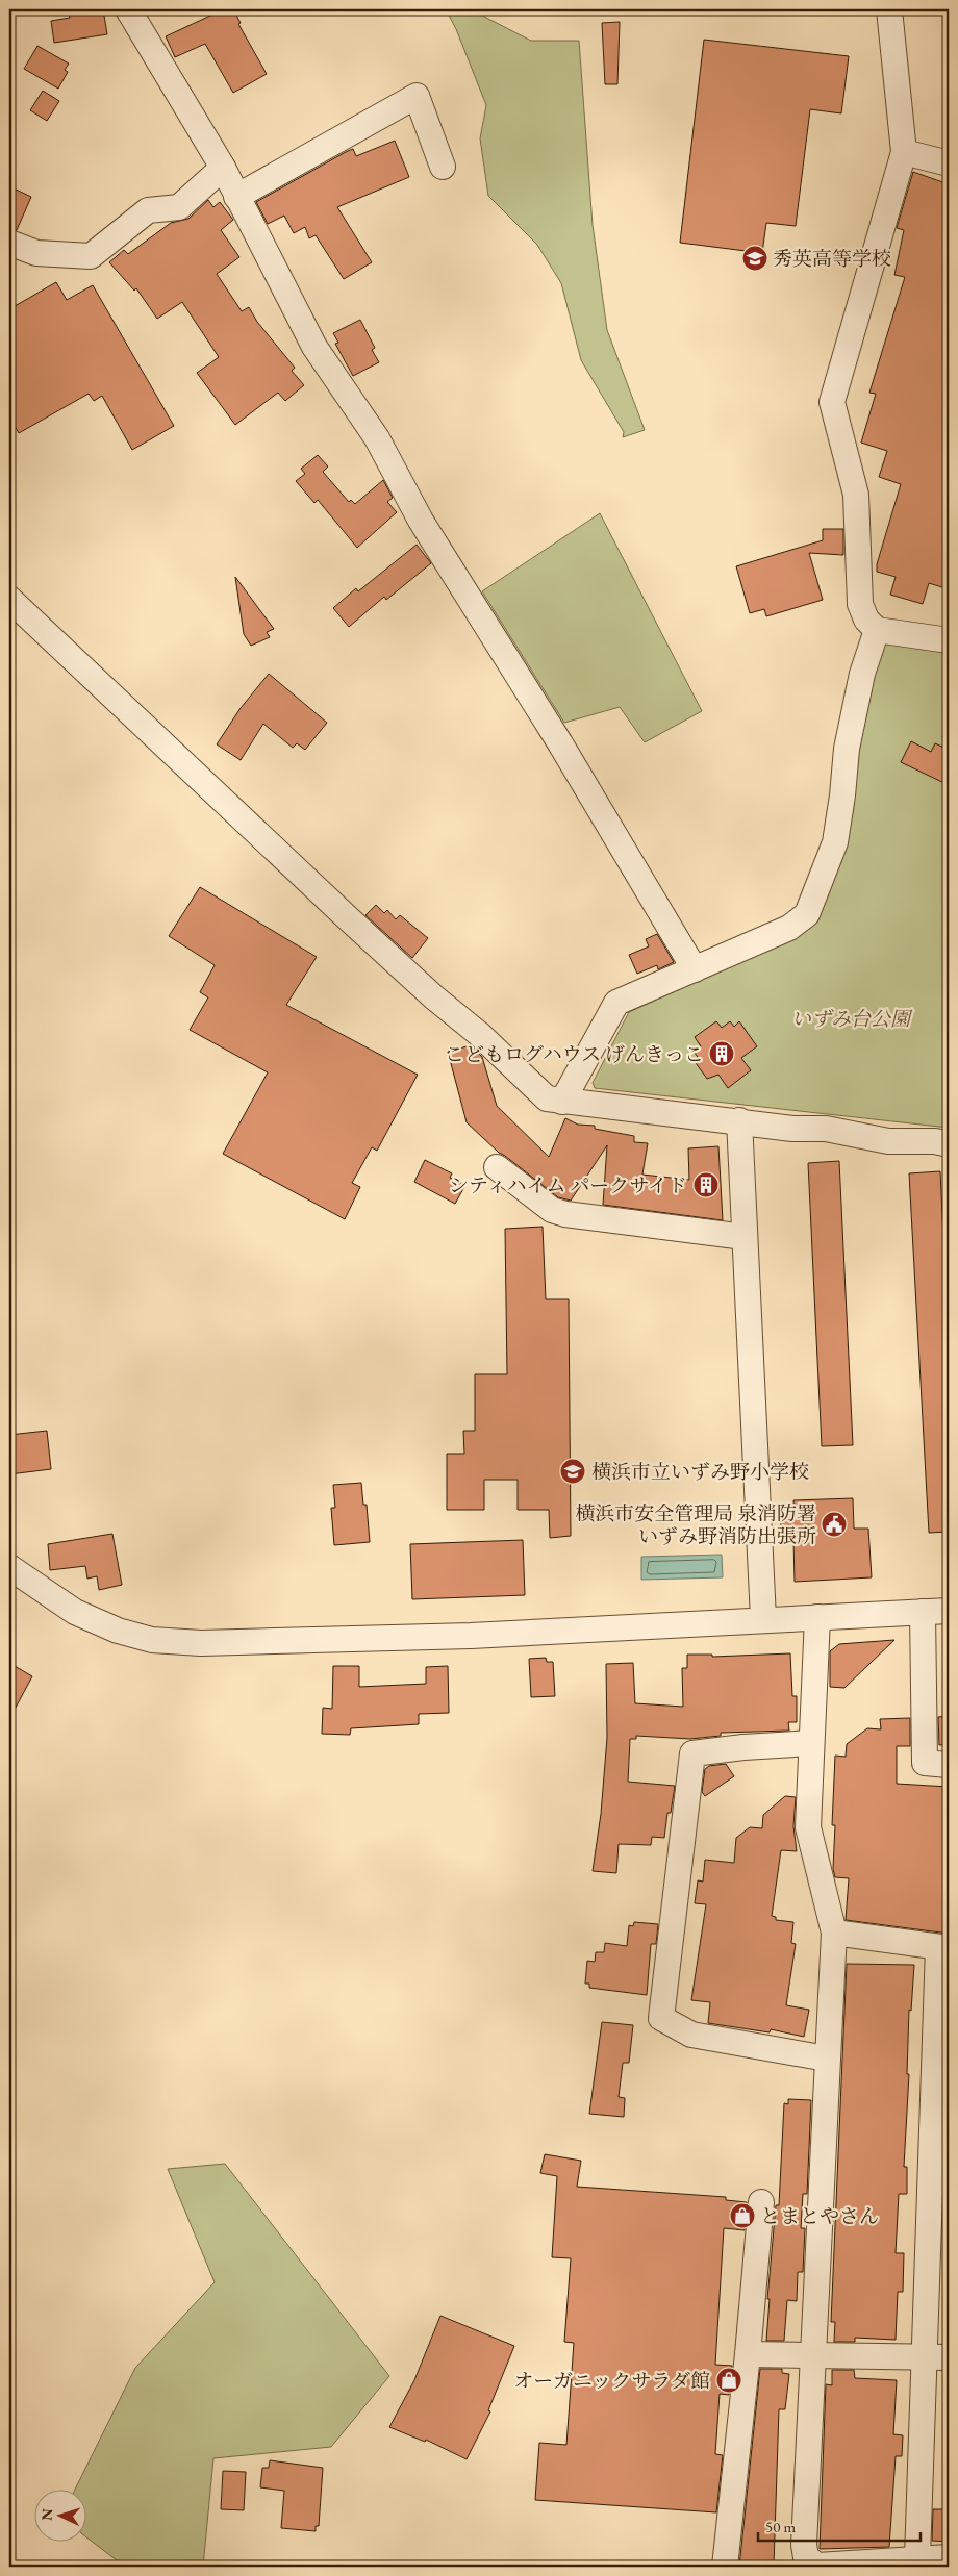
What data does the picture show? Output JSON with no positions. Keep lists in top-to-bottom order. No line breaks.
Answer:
{"parks":["いずみ台公園"],"places":{"school or university":["秀英高等学校","横浜市立いずみ野小学校"],"building":["こどもログハウス げんきっこ","シティハイム パークサイド"],"public building":["横浜市安全管理局 泉消防署 いずみ野消防出張所"],"shop":["とまとやさん","オーガニックサラダ館"]},"scale_bar":"50 m","north":"left"}
